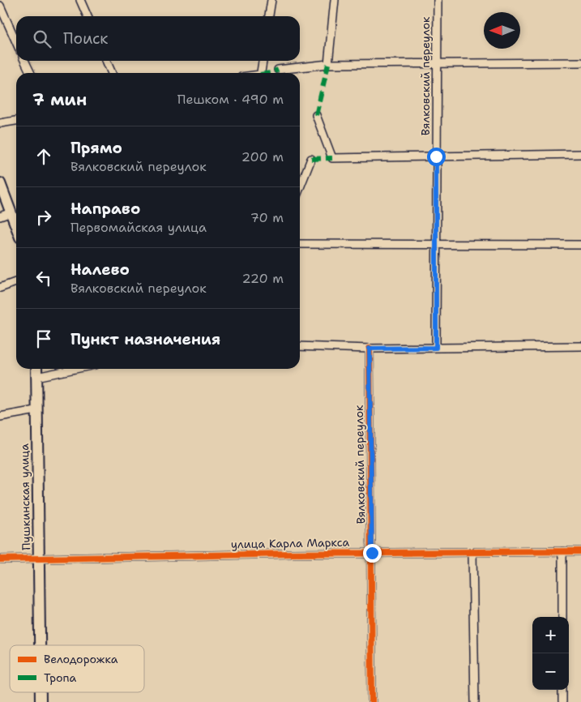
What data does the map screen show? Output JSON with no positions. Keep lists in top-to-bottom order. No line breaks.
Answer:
{"streets":{"street":["Вялковский переулок","Пушкинская улица","улица Карла Маркса"]},"crossings":[["Вялковский переулок","улица Карла Маркса"],["Пушкинская улица","улица Карла Маркса"]],"legend":["Велодорожка","Тропа"],"north":"left","page":{"search":"Поиск","heading":["7 мин","Пешком · 490 m"],"list":[["Прямо","Вялковский переулок","200 m"],["Направо","Первомайская улица","70 m"],["Налево","Вялковский переулок","220 m"],"Пункт назначения"],"map_buttons":["+","−"]}}
